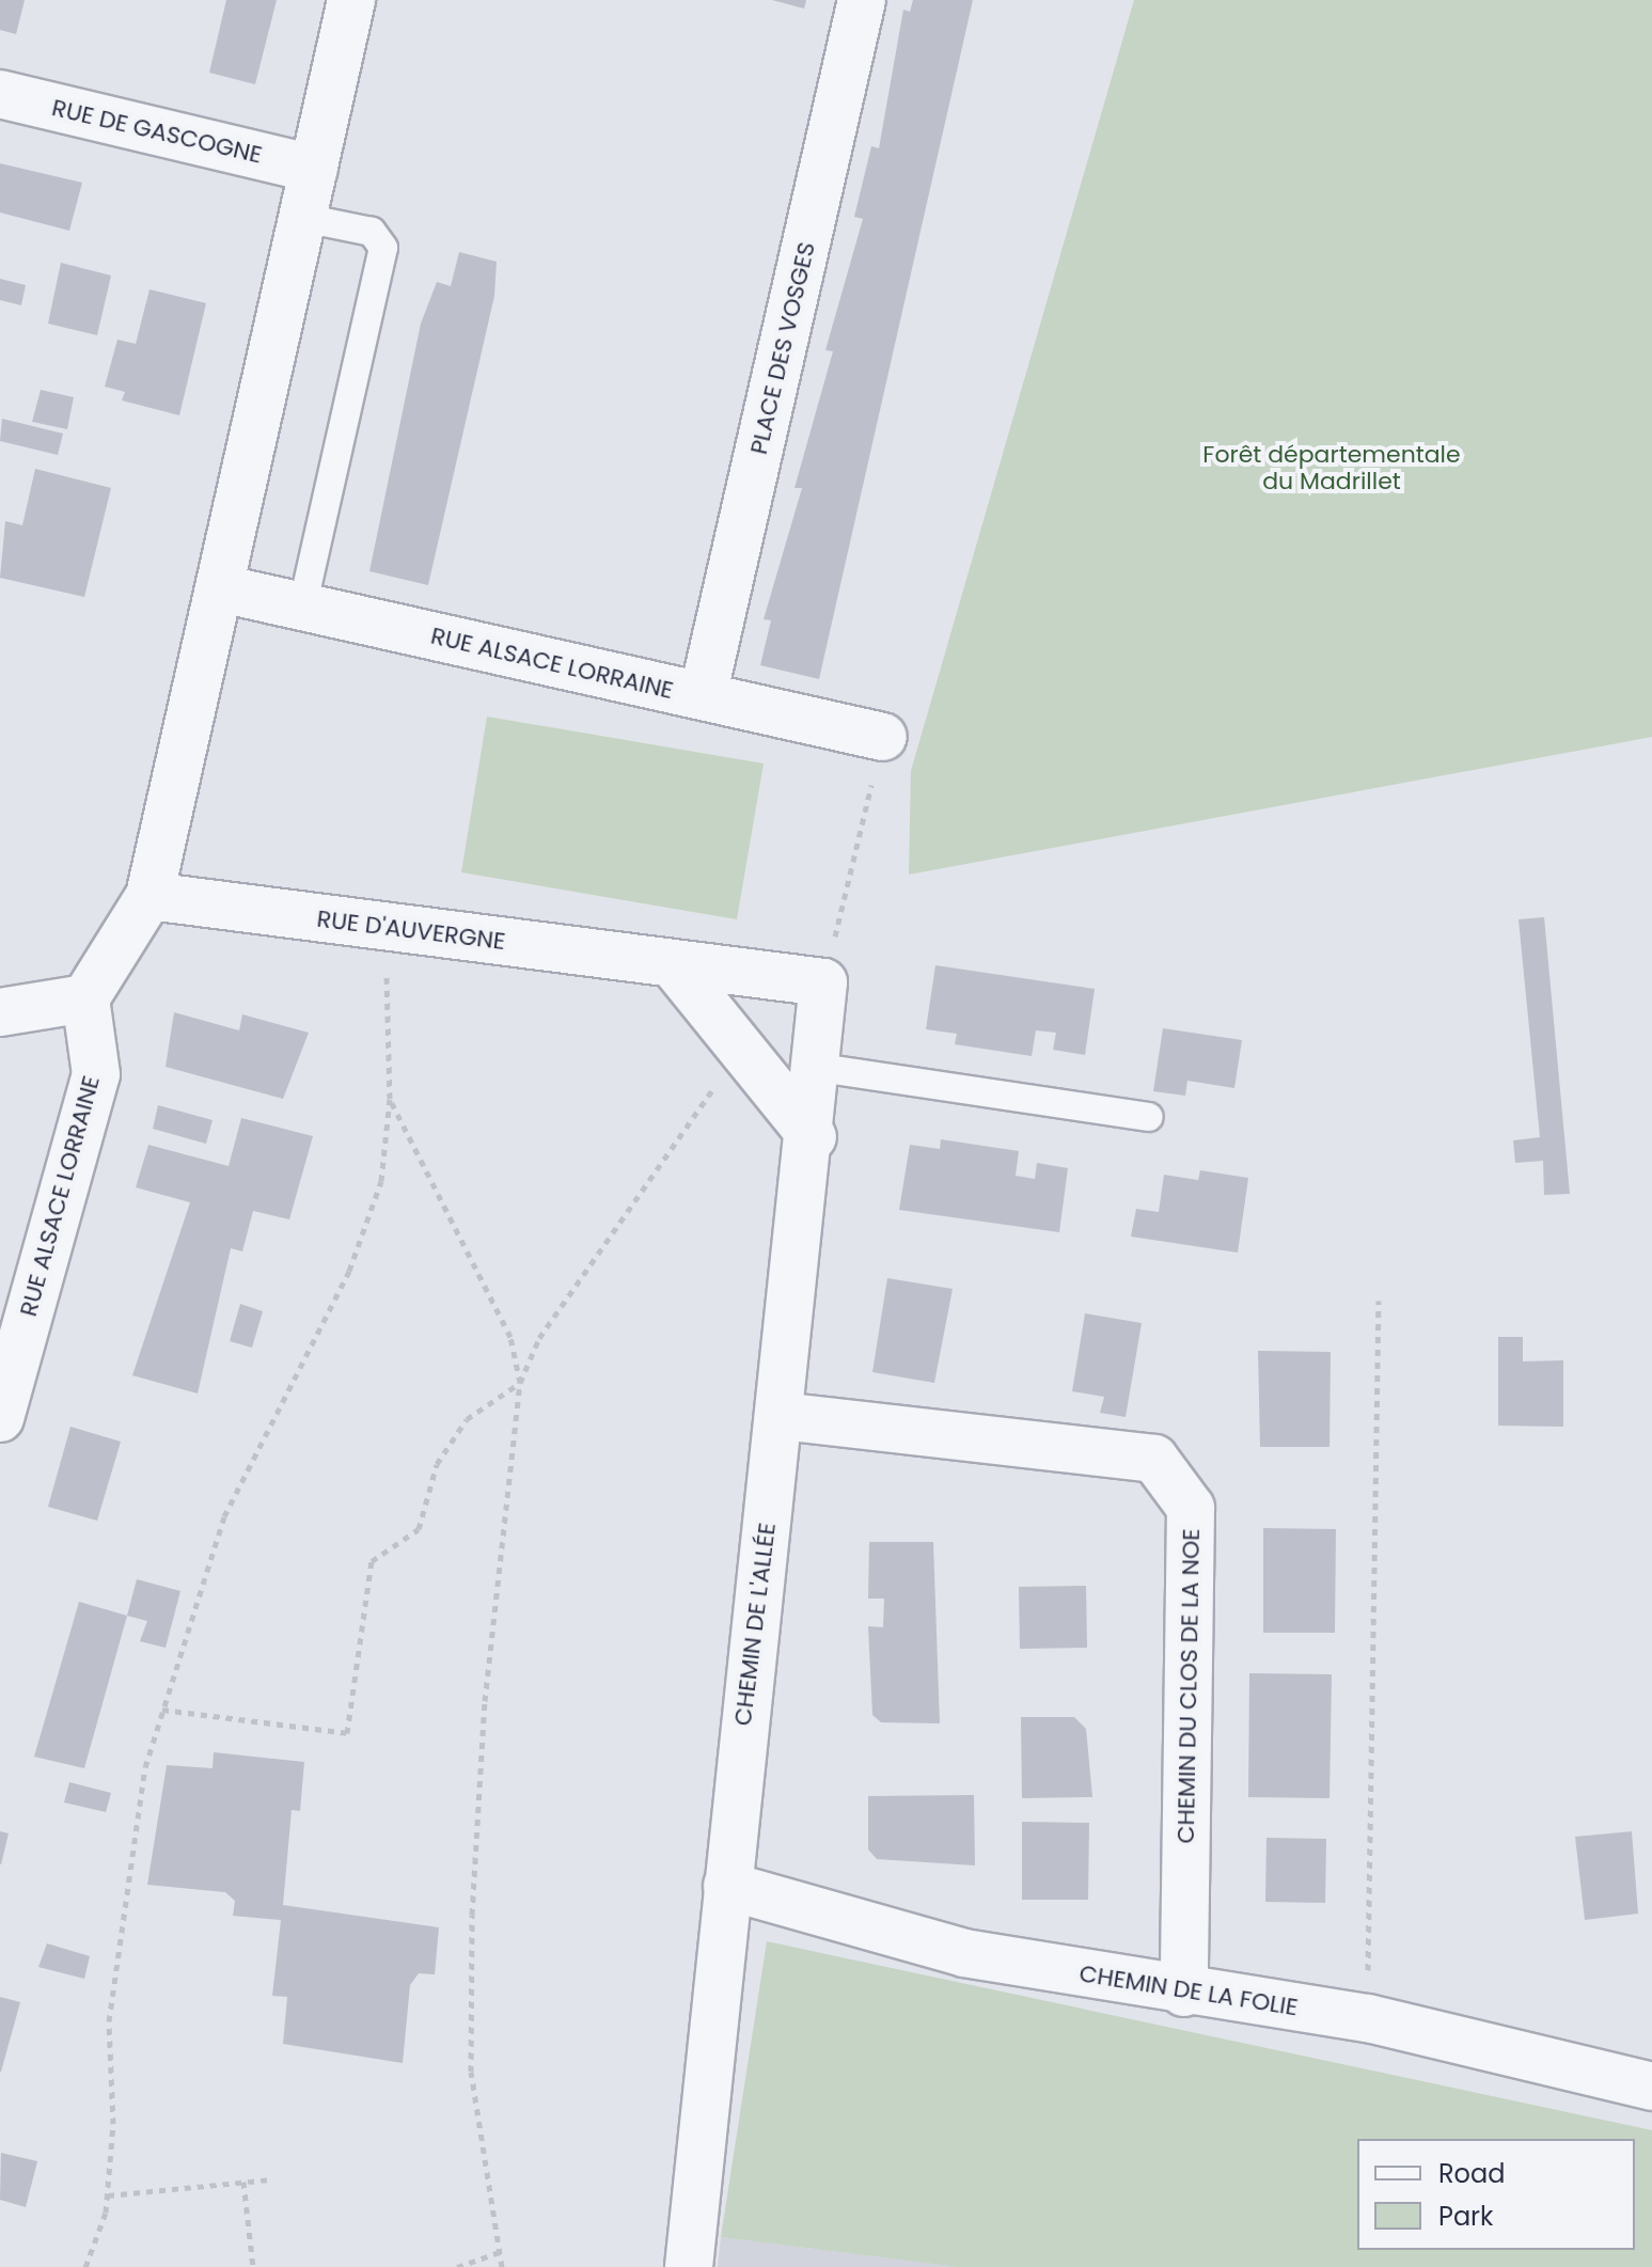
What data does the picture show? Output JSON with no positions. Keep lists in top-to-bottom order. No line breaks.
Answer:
{"streets":{"street":["RUE DE GASCOGNE","PLACE DES VOSGES","RUE ALSACE LORRAINE","RUE D'AUVERGNE","CHEMIN DE L'ALLÉE","CHEMIN DU CLOS DE LA NOE","CHEMIN DE LA FOLIE"]},"crossings":[["PLACE DES VOSGES","RUE ALSACE LORRAINE"],["RUE D'AUVERGNE","CHEMIN DE L'ALLÉE"],["CHEMIN DE L'ALLÉE","CHEMIN DU CLOS DE LA NOE"],["CHEMIN DE L'ALLÉE","CHEMIN DE LA FOLIE"],["CHEMIN DU CLOS DE LA NOE","CHEMIN DE LA FOLIE"]],"parks":["Forêt départementale du Madrillet"],"legend":["Road","Park"]}
